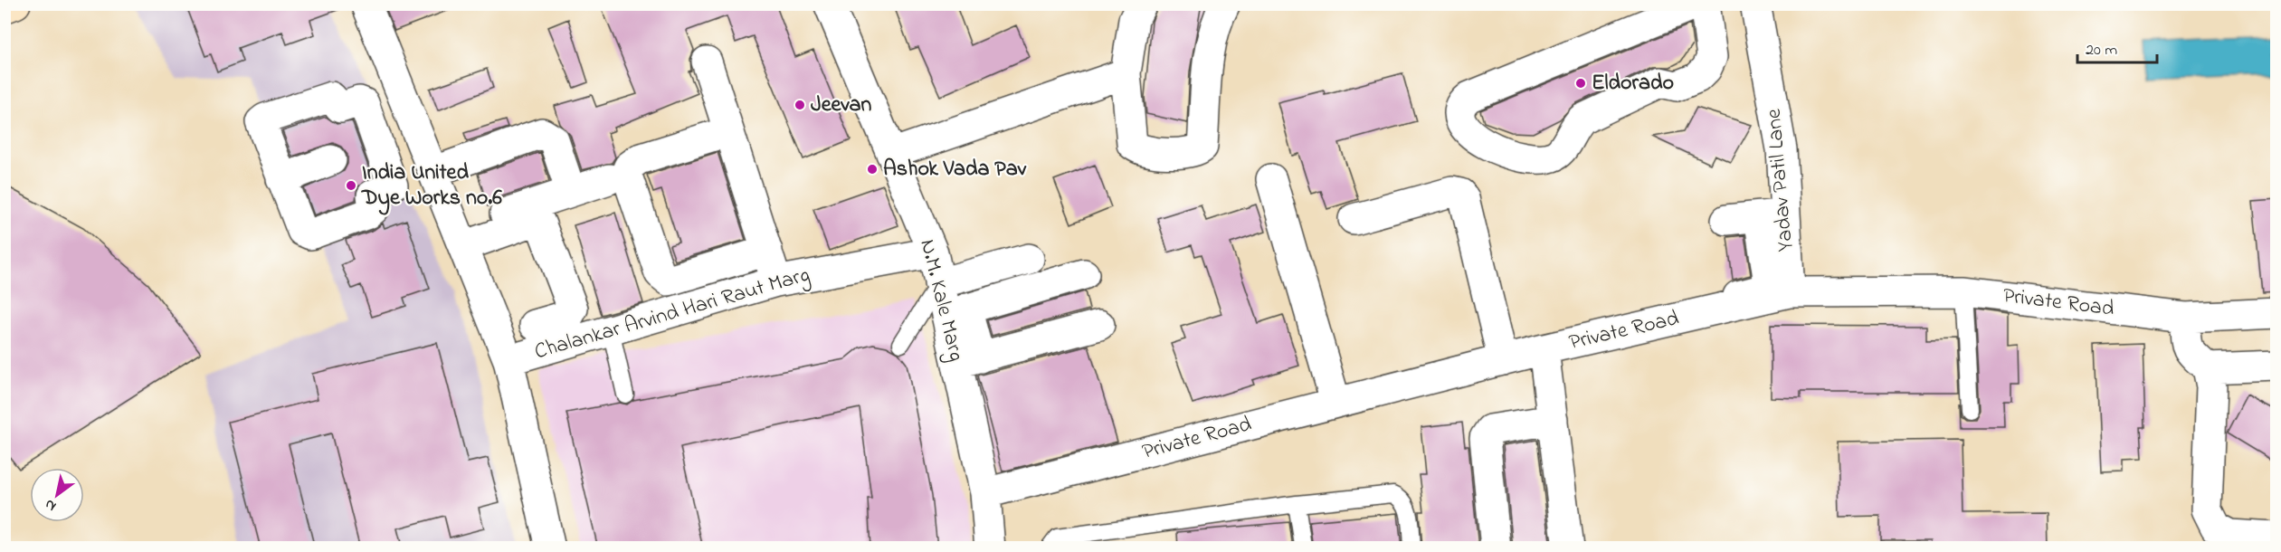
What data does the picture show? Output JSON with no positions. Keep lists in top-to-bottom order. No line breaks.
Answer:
{"streets":{"street":["Yadav Patil Lane","N.M. Kale Marg","Private Road","Chalankar Arvind Hari Raut Marg"]},"crossings":[["Yadav Patil Lane","Private Road"],["N.M. Kale Marg","Private Road"],["N.M. Kale Marg","Chalankar Arvind Hari Raut Marg"]],"places":["Eldorado","Jeevan","Ashok Vada Pav","India United Dye Works no.6"],"scale_bar":"20 m","north":"bottom left"}
